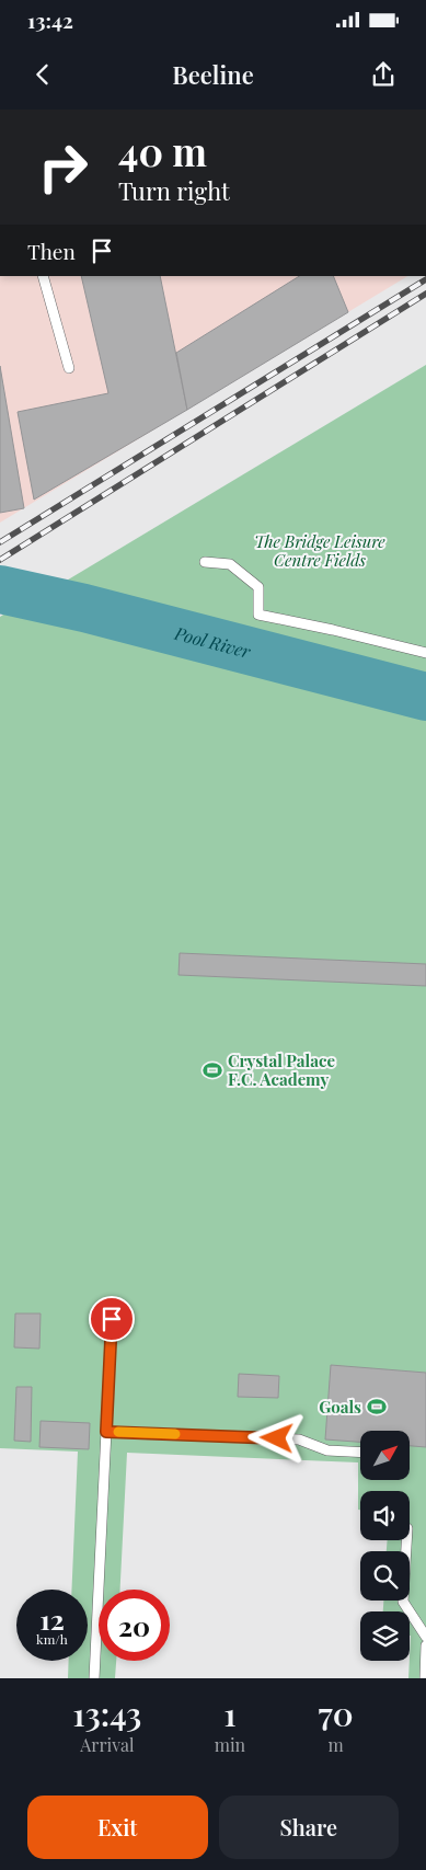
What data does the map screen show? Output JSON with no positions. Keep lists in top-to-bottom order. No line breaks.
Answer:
{"water":["Pool River"],"parks":["The Bridge Leisure Centre Fields"],"places":{"sports":["Crystal Palace F.C. Academy","Goals"]},"north":"top right","page":{"status":"13:42","header":"Beeline","turn":["40 m","Turn right"],"then":"Then","speed":"12 km/h","limit":"20","eta":["13:43","Arrival","1","min","70","m"],"buttons":["Exit","Share"]}}
